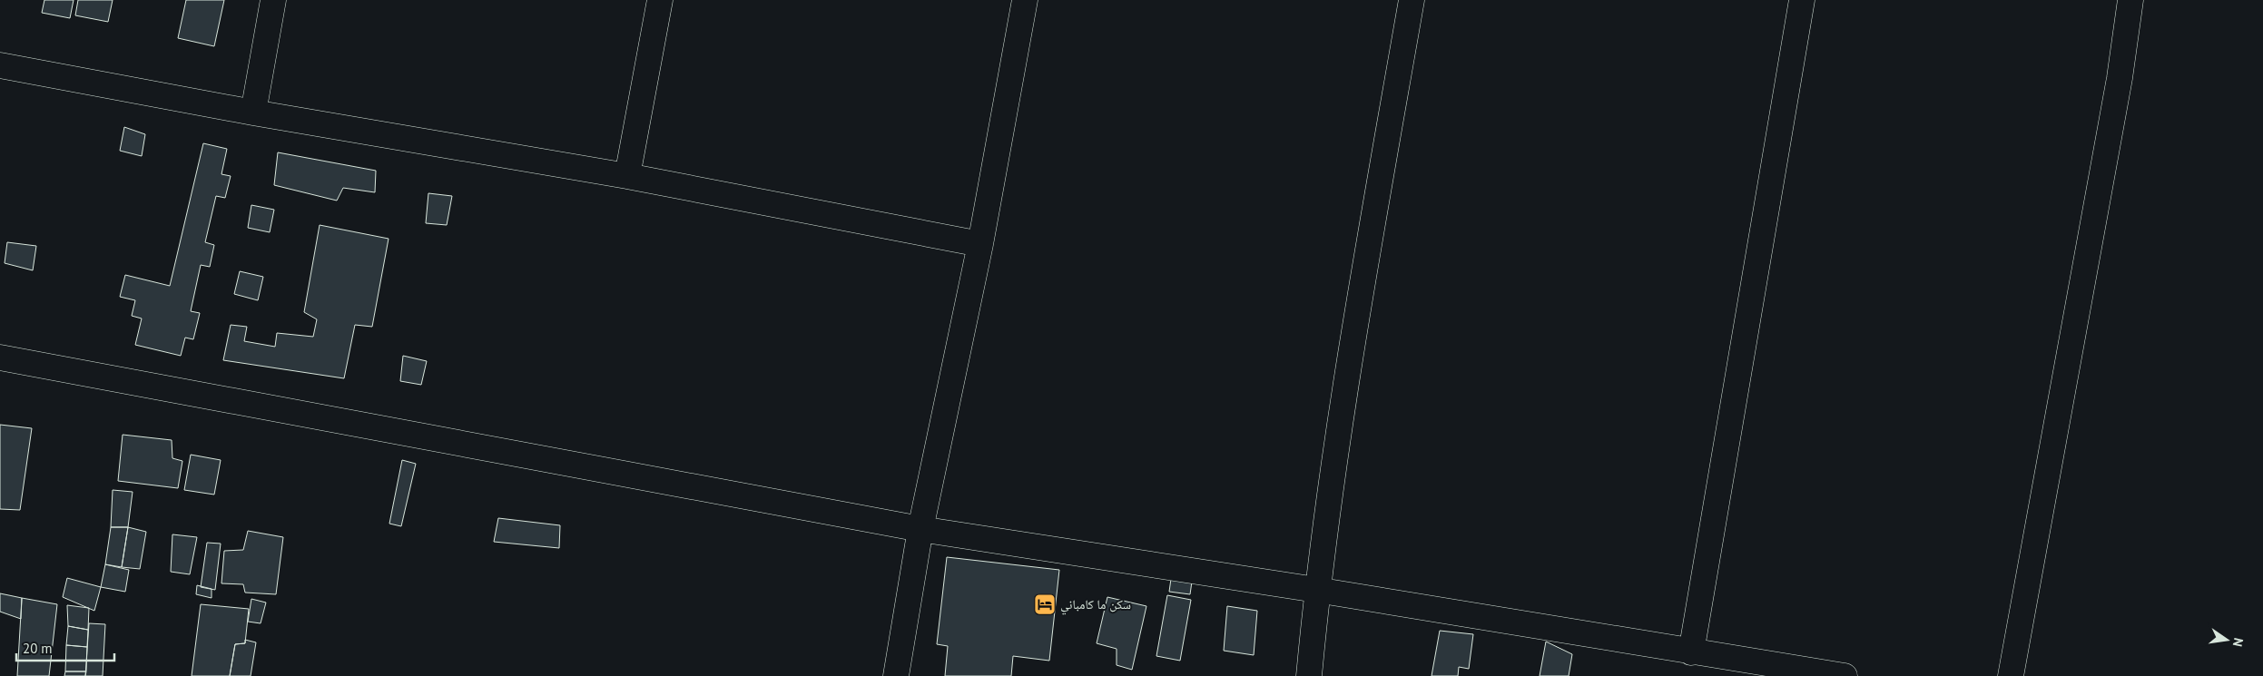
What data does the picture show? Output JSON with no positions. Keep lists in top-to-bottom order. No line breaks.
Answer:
{"places":{"hotel":["سكن ما كامباني"]},"scale_bar":"20 m","north":"right"}
